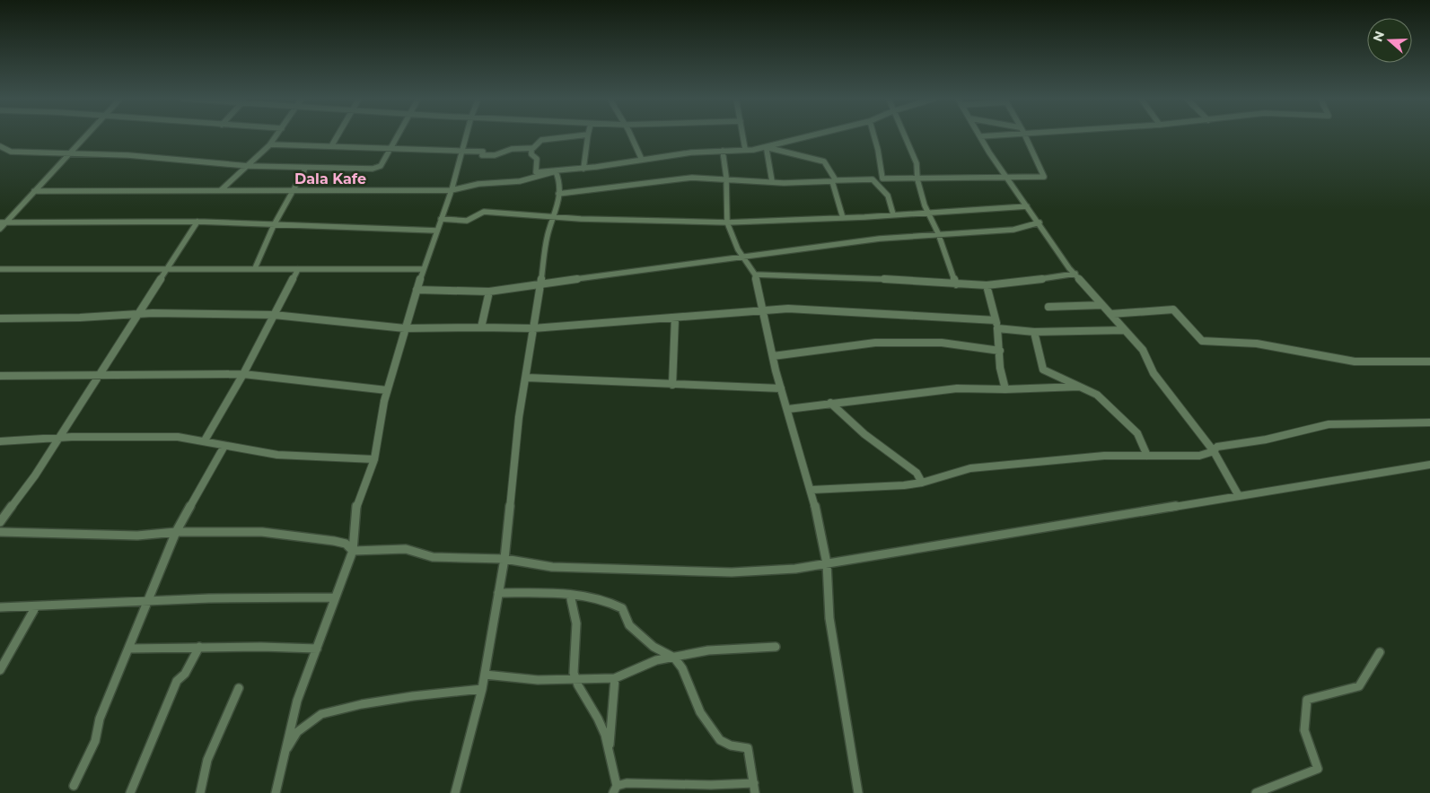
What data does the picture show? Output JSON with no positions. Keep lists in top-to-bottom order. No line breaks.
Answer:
{"districts":["Dala Kafe"],"north":"left"}
